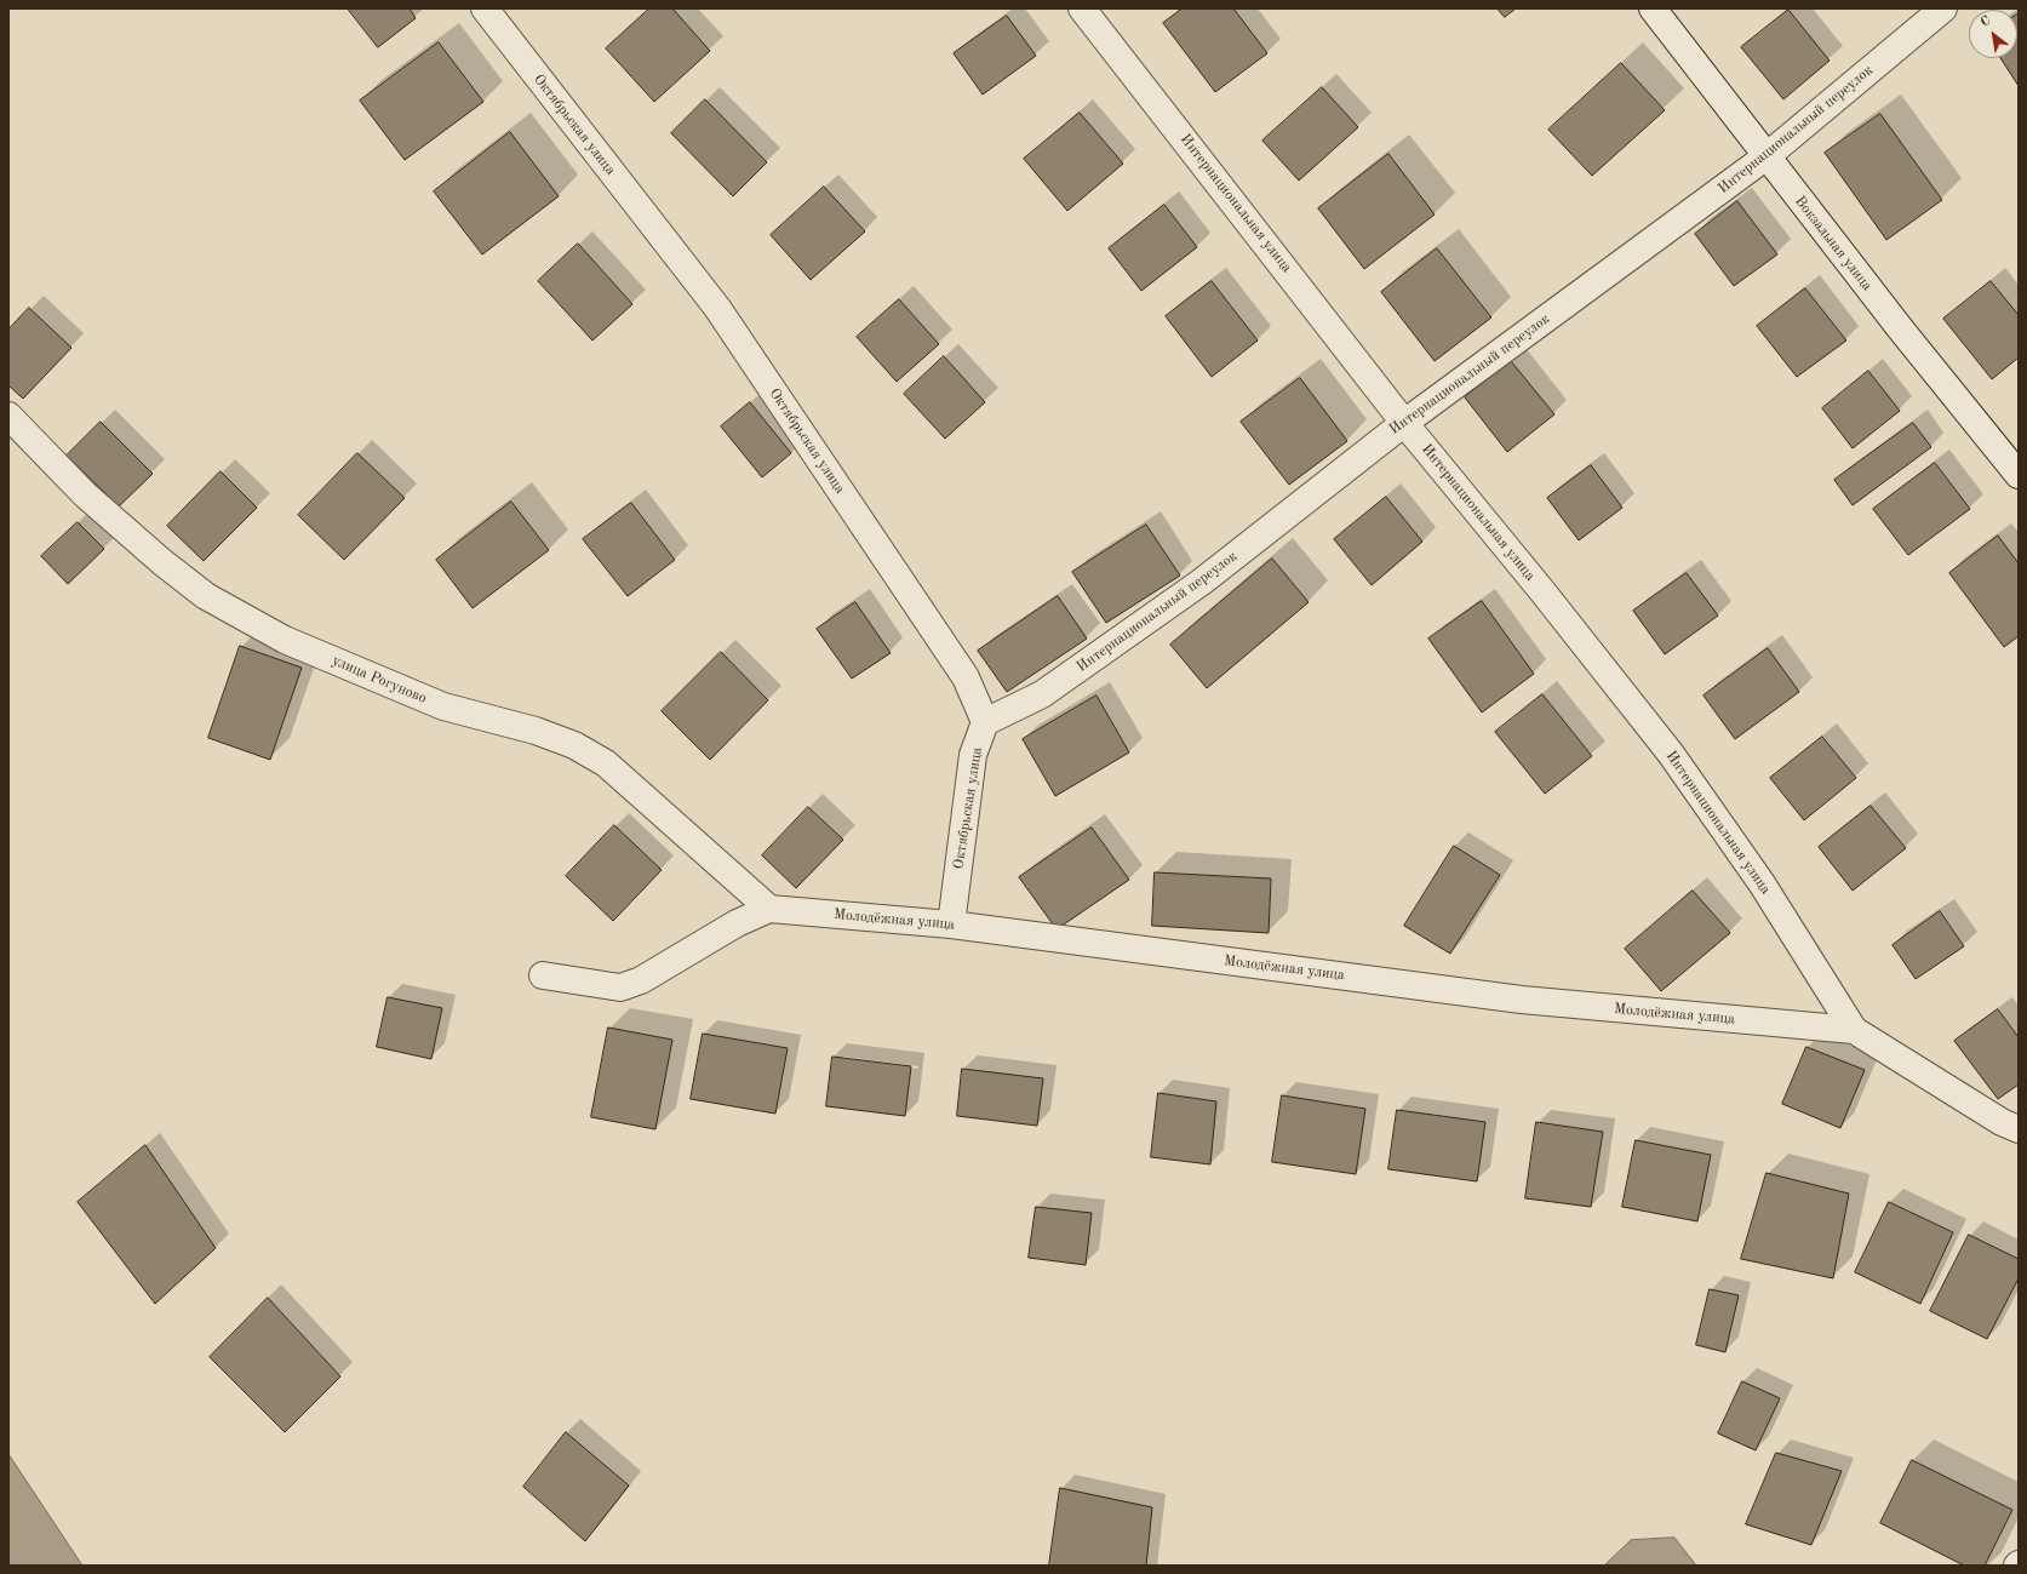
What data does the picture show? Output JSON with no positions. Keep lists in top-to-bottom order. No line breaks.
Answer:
{"streets":{"street":["Октябрьская улица","Интернациональный переулок","Интернациональная улица","Вокзальная улица","улица Рогуново","Молодёжная улица"]},"crossings":[["Октябрьская улица","Интернациональный переулок"],["Октябрьская улица","Молодёжная улица"],["Интернациональный переулок","Интернациональная улица"],["Интернациональный переулок","Вокзальная улица"],["Интернациональная улица","Молодёжная улица"],["улица Рогуново","Молодёжная улица"]],"north":"top left"}
